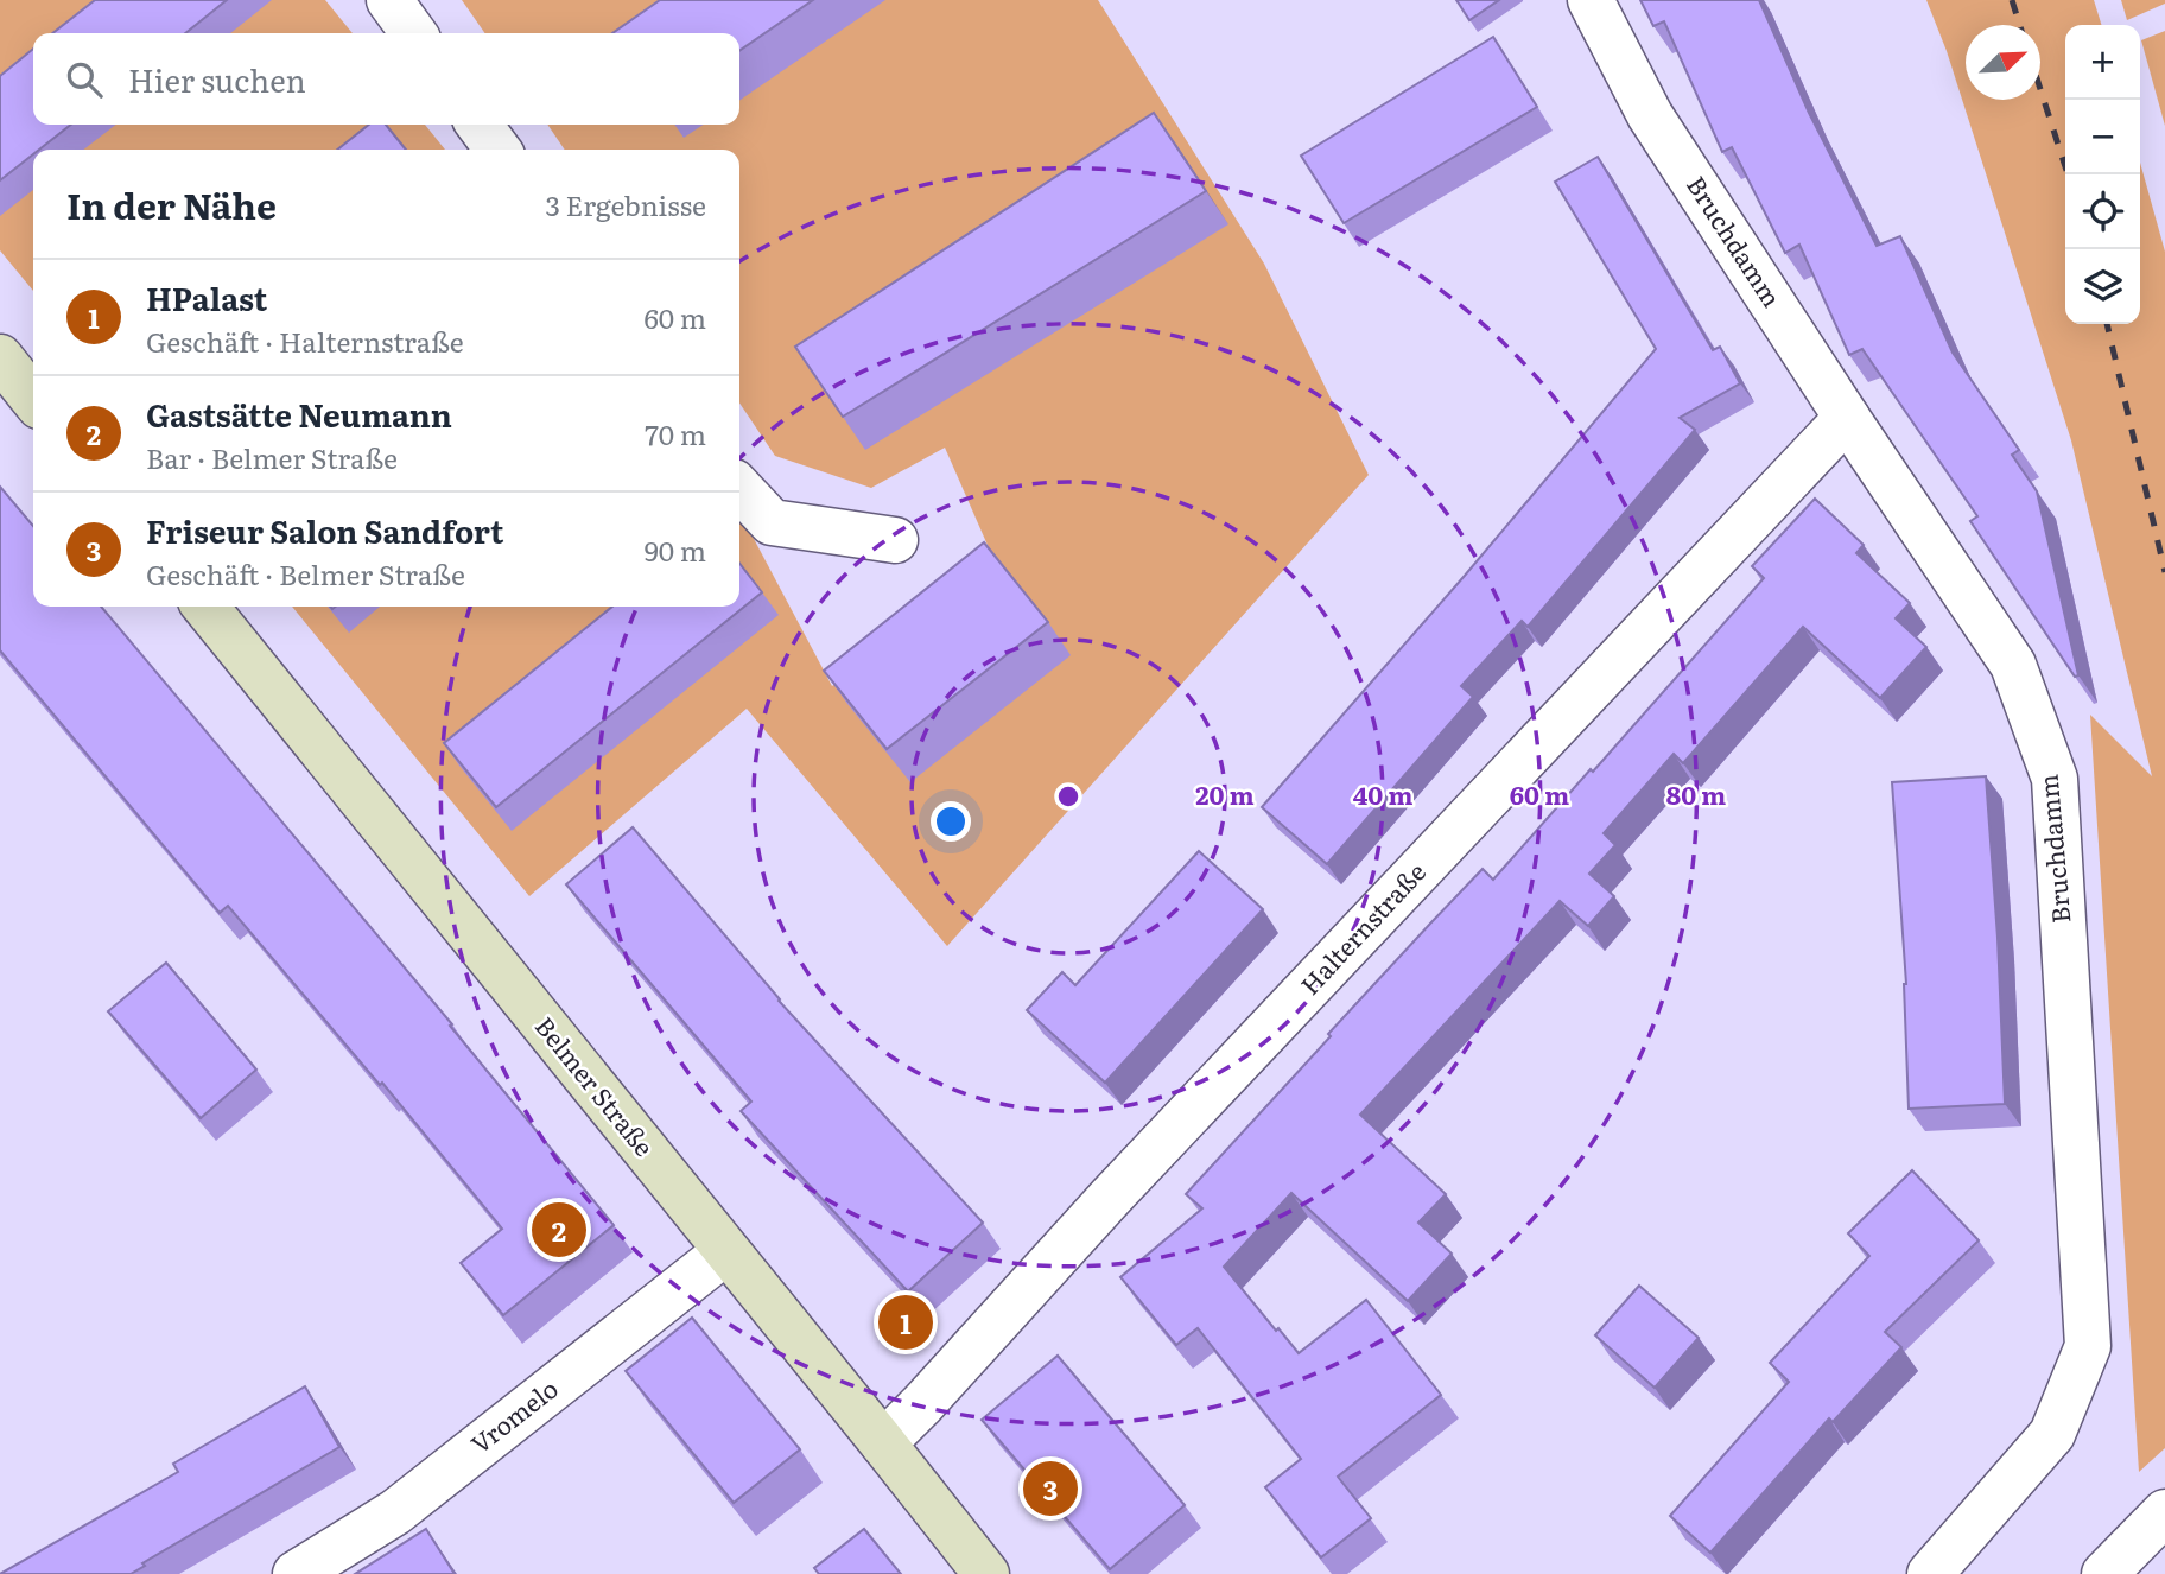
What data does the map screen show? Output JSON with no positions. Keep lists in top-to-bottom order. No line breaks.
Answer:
{"streets":{"street":["Bruchdamm","Halternstraße","Belmer Straße","Vromelo"]},"crossings":[["Bruchdamm","Halternstraße"],["Halternstraße","Belmer Straße"],["Belmer Straße","Vromelo"]],"north":"top right","page":{"map_buttons":["+","−"],"search":"Hier suchen","heading":["In der Nähe","3 Ergebnisse"],"list":[{"mark":"1","name":"HPalast","note":"Geschäft · Halternstraße","value":"60 m"},{"mark":"2","name":"Gastsätte Neumann","note":"Bar · Belmer Straße","value":"70 m"},{"mark":"3","name":"Friseur Salon Sandfort","note":"Geschäft · Belmer Straße","value":"90 m"}],"pins":["2","1","3"]},"rings":["20 m","40 m","60 m","80 m"]}
